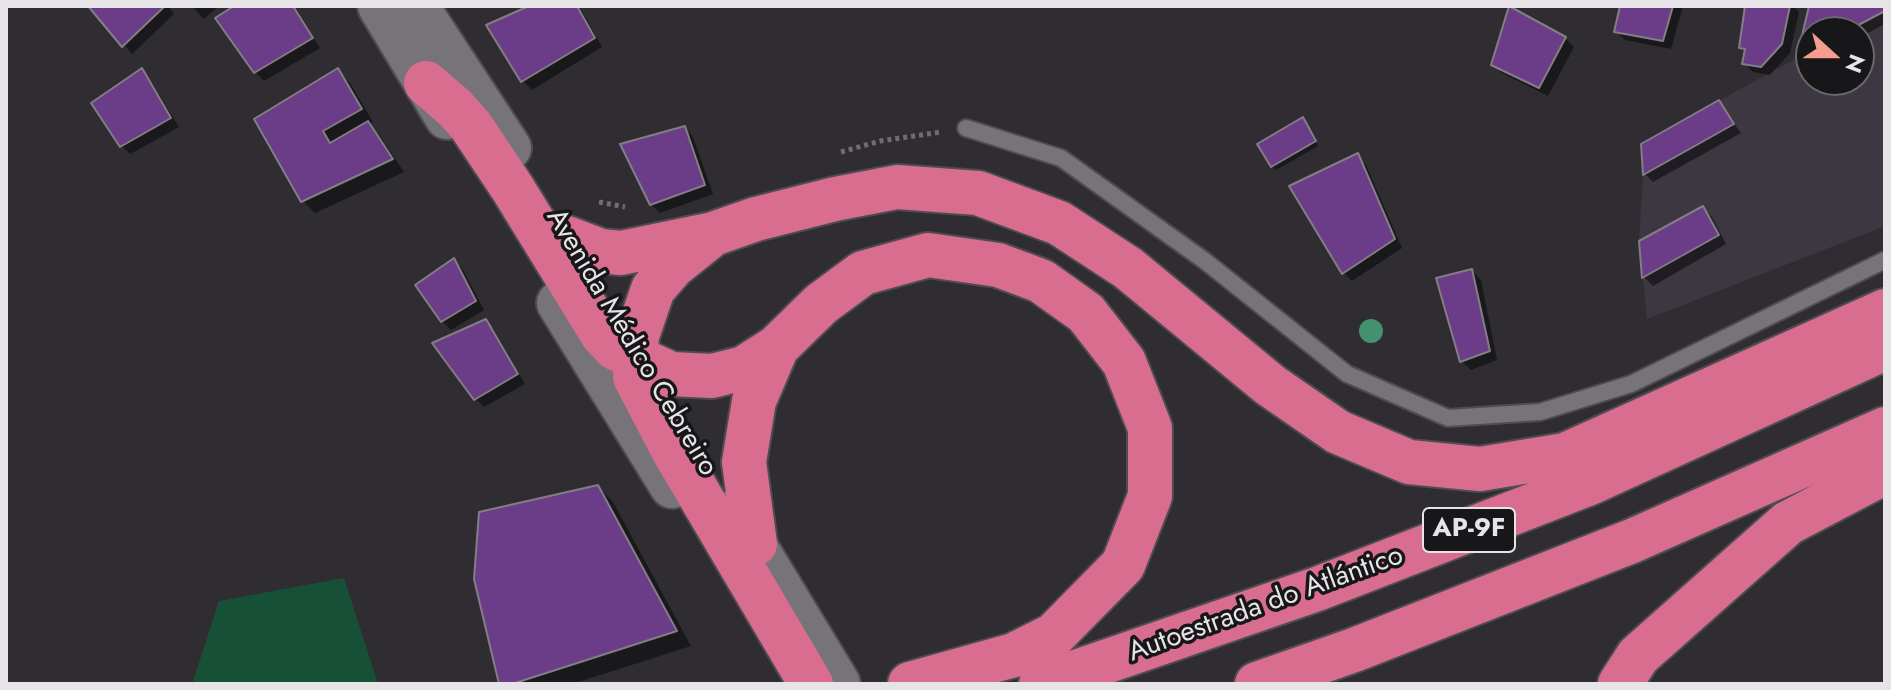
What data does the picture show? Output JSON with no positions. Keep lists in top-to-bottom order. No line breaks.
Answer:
{"streets":{"highway":["AP-9F","Autoestrada do Atlántico"],"main road":["Avenida Médico Cebreiro"]},"north":"right"}
